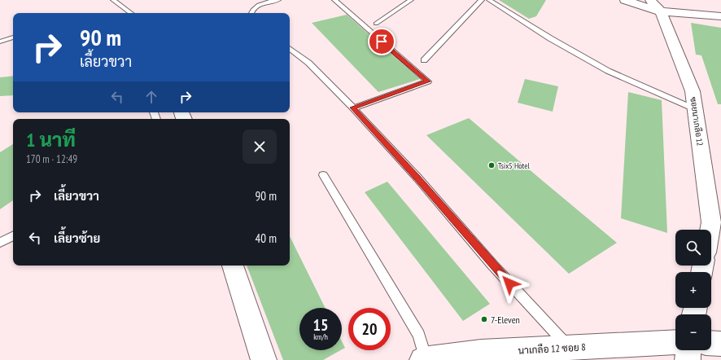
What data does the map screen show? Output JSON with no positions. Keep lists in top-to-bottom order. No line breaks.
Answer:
{"streets":{"street":["ซอยนาเกลือ 12","นาเกลือ 12 ซอย 8"]},"places":["Tsix5 Hotel","7-Eleven"],"page":{"turn":["90 m","เลี้ยวขวา"],"heading":["1 นาที","170 m · 12:49"],"list":[{"name":"เลี้ยวขวา","value":"90 m"},{"name":"เลี้ยวซ้าย","value":"40 m"}],"map_buttons":["+","−"],"speed":"15 km/h","limit":"20"}}
